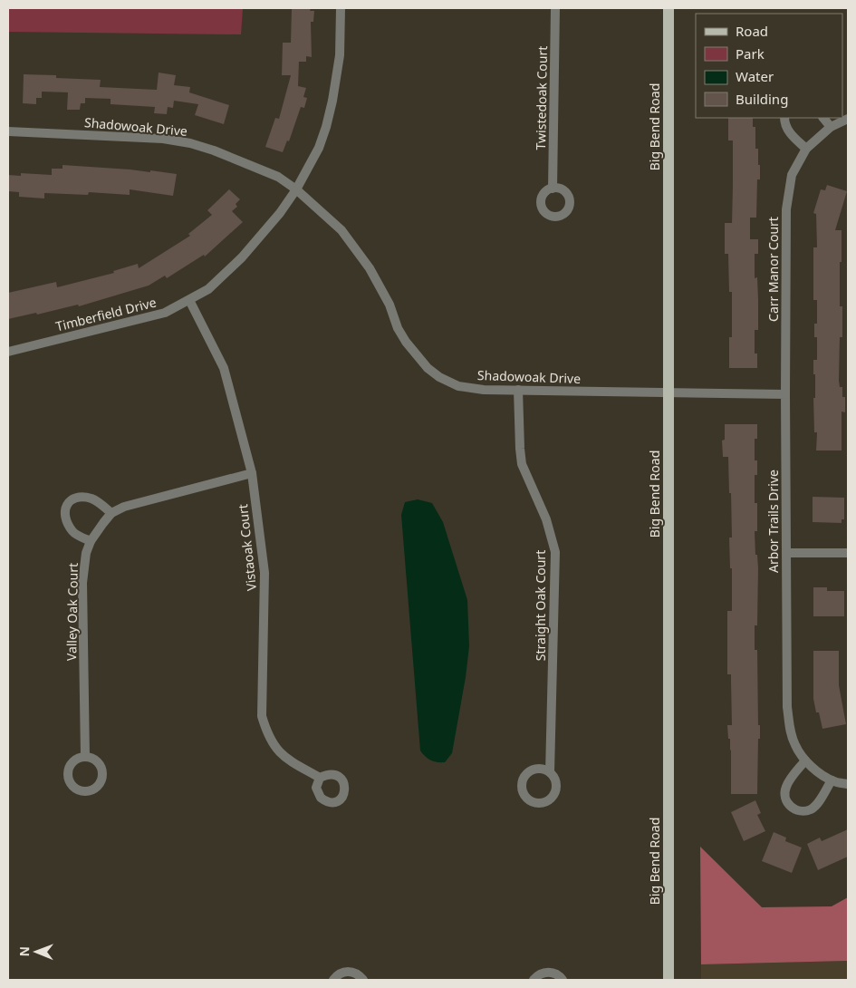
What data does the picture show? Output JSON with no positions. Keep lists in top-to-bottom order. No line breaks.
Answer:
{"streets":{"main road":["Big Bend Road"],"street":["Twistedoak Court","Shadowoak Drive","Carr Manor Court","Timberfield Drive","Arbor Trails Drive","Vistaoak Court","Straight Oak Court","Valley Oak Court"]},"crossings":[["Shadowoak Drive","Big Bend Road"],["Shadowoak Drive","Timberfield Drive"],["Shadowoak Drive","Straight Oak Court"],["Carr Manor Court","Arbor Trails Drive"],["Timberfield Drive","Vistaoak Court"],["Vistaoak Court","Valley Oak Court"]],"legend":["Road","Park","Water","Building"],"north":"left"}
